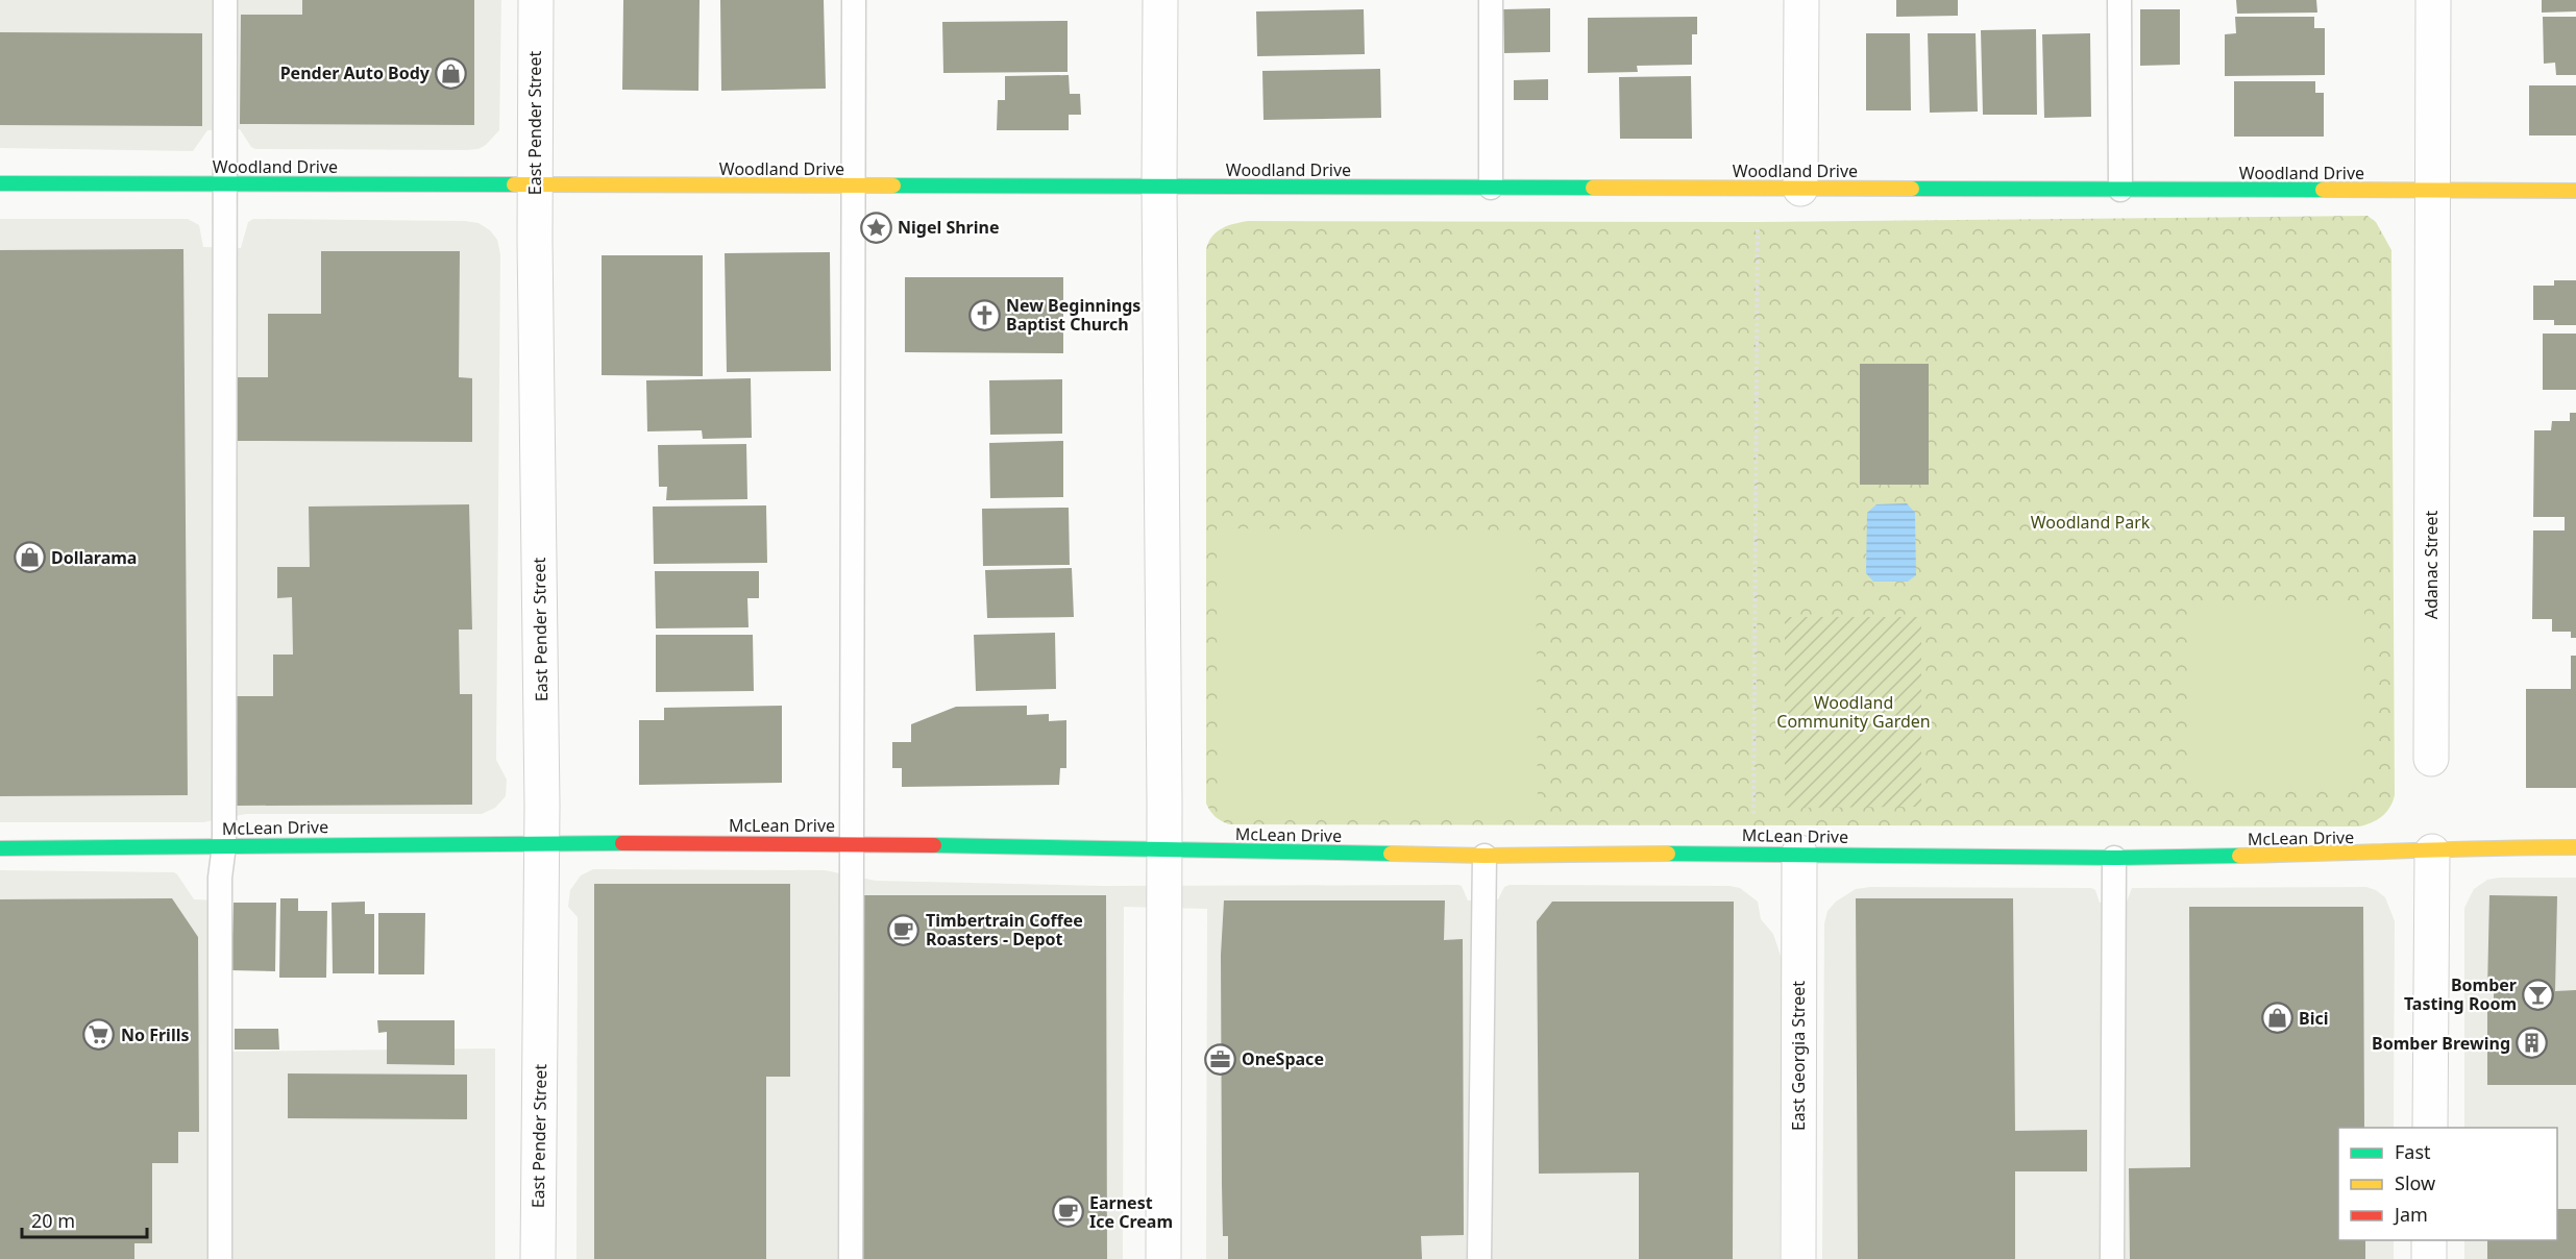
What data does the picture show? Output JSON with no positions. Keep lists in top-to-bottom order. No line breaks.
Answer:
{"streets":{"street":["East Pender Street","Woodland Drive","Adanac Street","McLean Drive","East Georgia Street"]},"crossings":[["East Pender Street","Woodland Drive"],["East Pender Street","McLean Drive"],["Woodland Drive","Adanac Street"],["McLean Drive","East Georgia Street"]],"parks":["Woodland Park","Woodland Community Garden"],"places":{"shop":["Pender Auto Body","Dollarama","Bici"],"place":["Nigel Shrine"],"church":["New Beginnings Baptist Church"],"cafe":["Timbertrain Coffee Roasters - Depot","Earnest Ice Cream"],"bar":["Bomber Tasting Room"],"supermarket":["No Frills"],"building":["Bomber Brewing"],"office":["OneSpace"]},"legend":["Fast","Slow","Jam"],"scale_bar":"20 m"}
